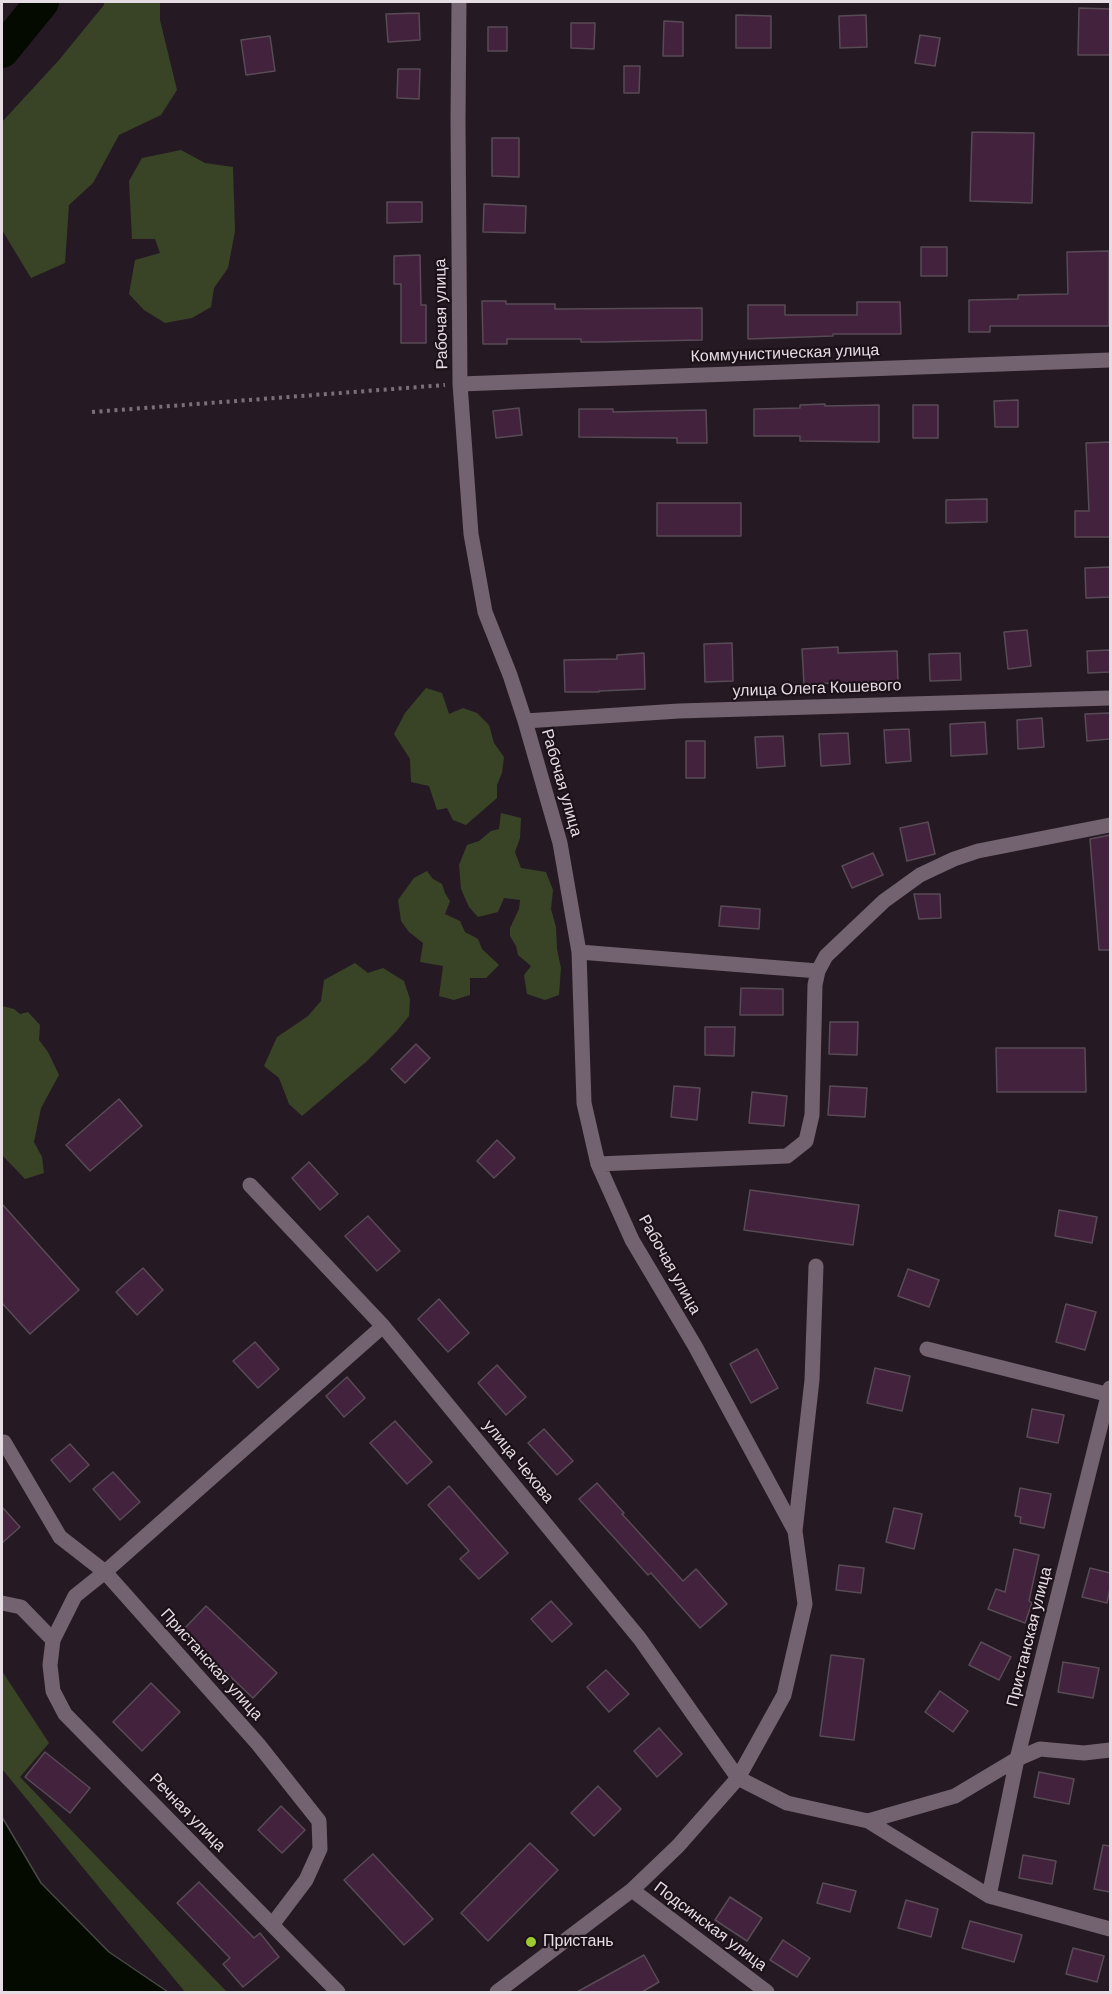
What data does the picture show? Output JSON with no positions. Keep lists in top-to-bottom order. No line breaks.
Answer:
{"streets":{"street":["Рабочая улица","Коммунистическая улица","улица Олега Кошевого","улица Чехова","Пристанская улица","Речная улица","Подсинская улица"]},"crossings":[["Рабочая улица","Коммунистическая улица"],["Рабочая улица","улица Олега Кошевого"],["Пристанская улица","Речная улица"]],"places":["Пристань"]}
